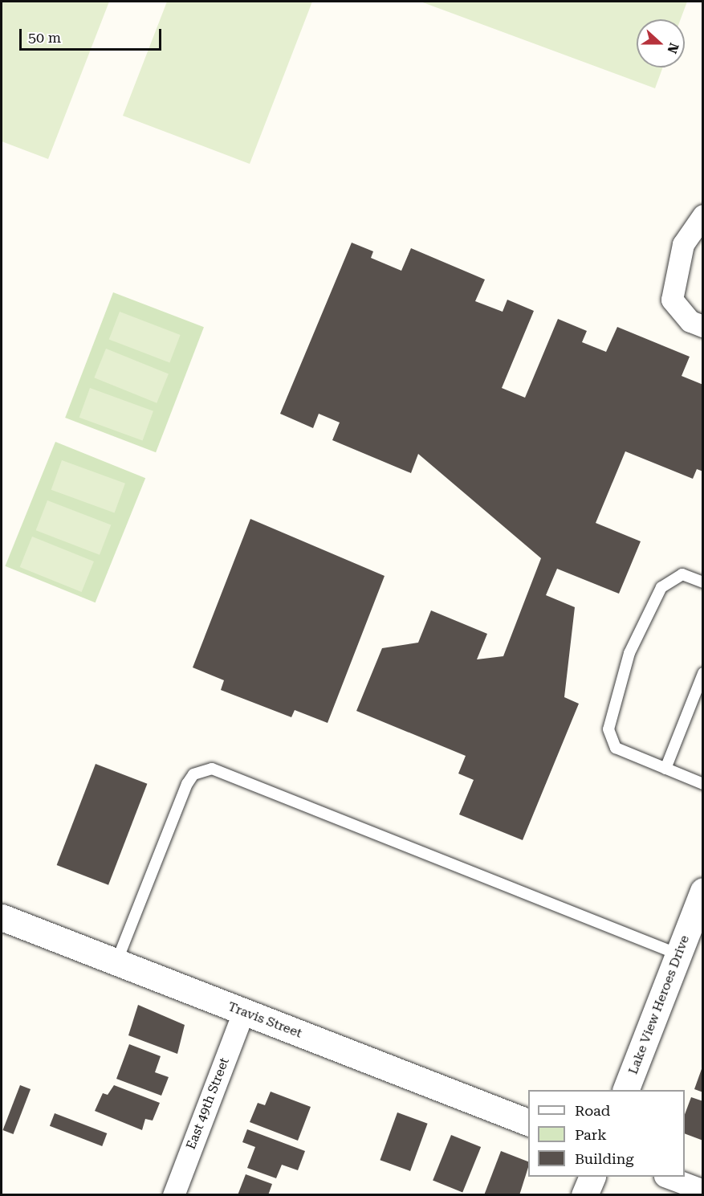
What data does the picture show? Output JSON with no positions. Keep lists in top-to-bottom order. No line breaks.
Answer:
{"streets":{"street":["Lake View Heroes Drive","Travis Street","East 49th Street"]},"crossings":[["Travis Street","East 49th Street"]],"legend":["Road","Park","Building"],"scale_bar":"50 m","north":"right"}
